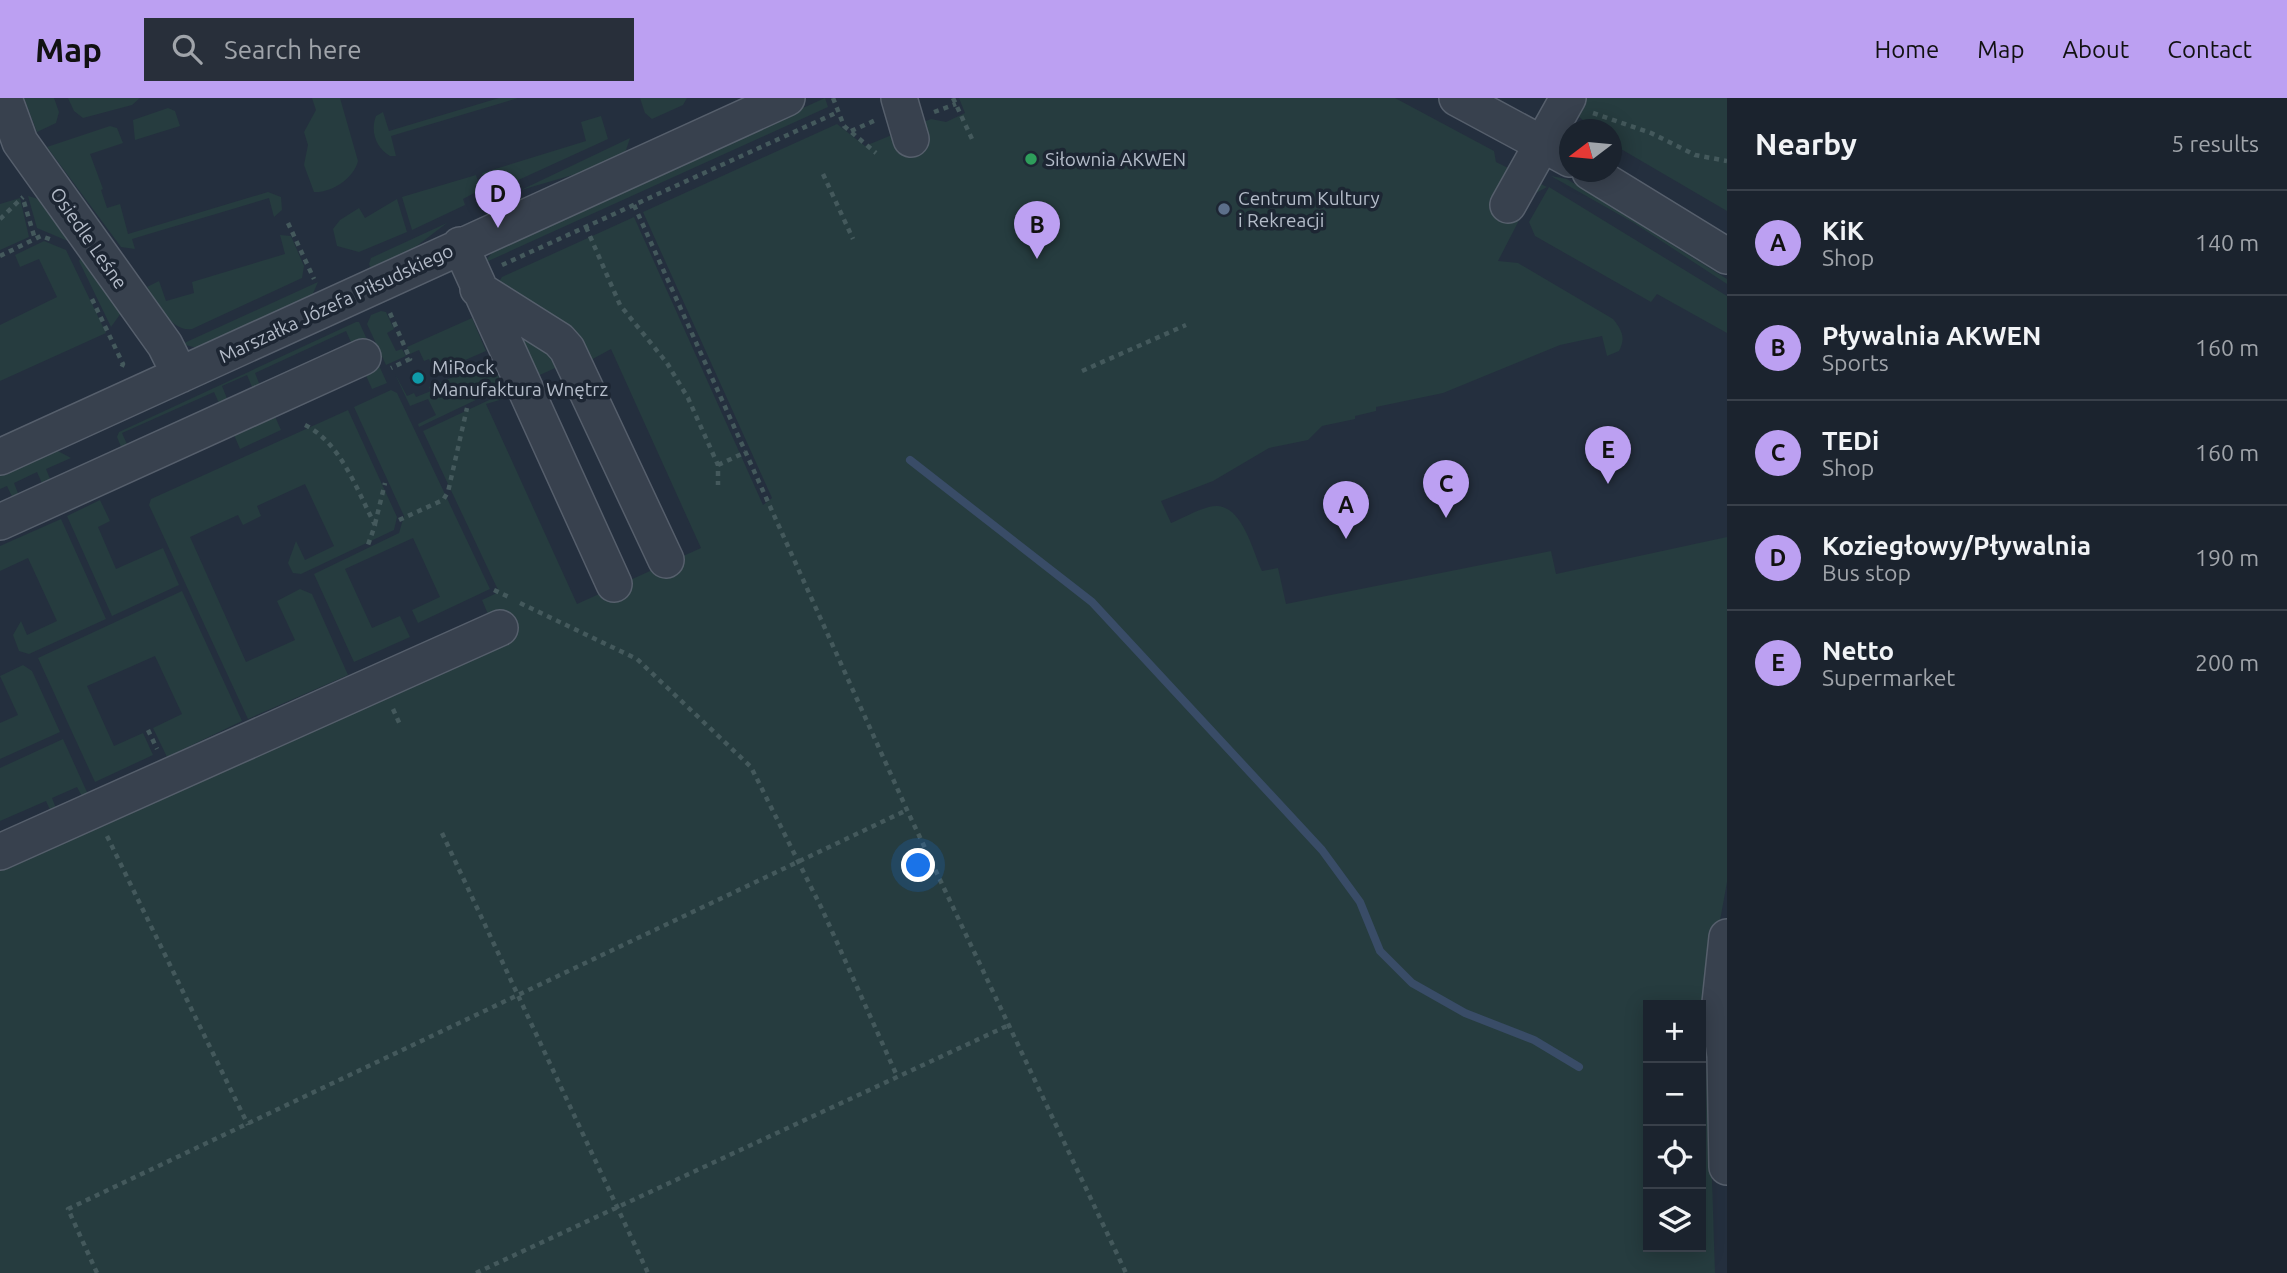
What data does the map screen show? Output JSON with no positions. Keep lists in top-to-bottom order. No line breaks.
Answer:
{"streets":{"street":["Osiedle Leśne","Marszałka Józefa Piłsudskiego"]},"crossings":[["Osiedle Leśne","Marszałka Józefa Piłsudskiego"]],"places":["Siłownia AKWEN","Centrum Kultury i Rekreacji","MiRock Manufaktura Wnętrz"],"north":"left","page":{"header":"Map","search":"Search here","nav":["Home","Map","About","Contact"],"heading":["Nearby","5 results"],"pins":["D","B","E","C","A"],"list":[{"mark":"A","name":"KiK","note":"Shop","value":"140 m"},{"mark":"B","name":"Pływalnia AKWEN","note":"Sports","value":"160 m"},{"mark":"C","name":"TEDi","note":"Shop","value":"160 m"},{"mark":"D","name":"Koziegłowy/Pływalnia","note":"Bus stop","value":"190 m"},{"mark":"E","name":"Netto","note":"Supermarket","value":"200 m"}],"map_buttons":["+","−"]}}
